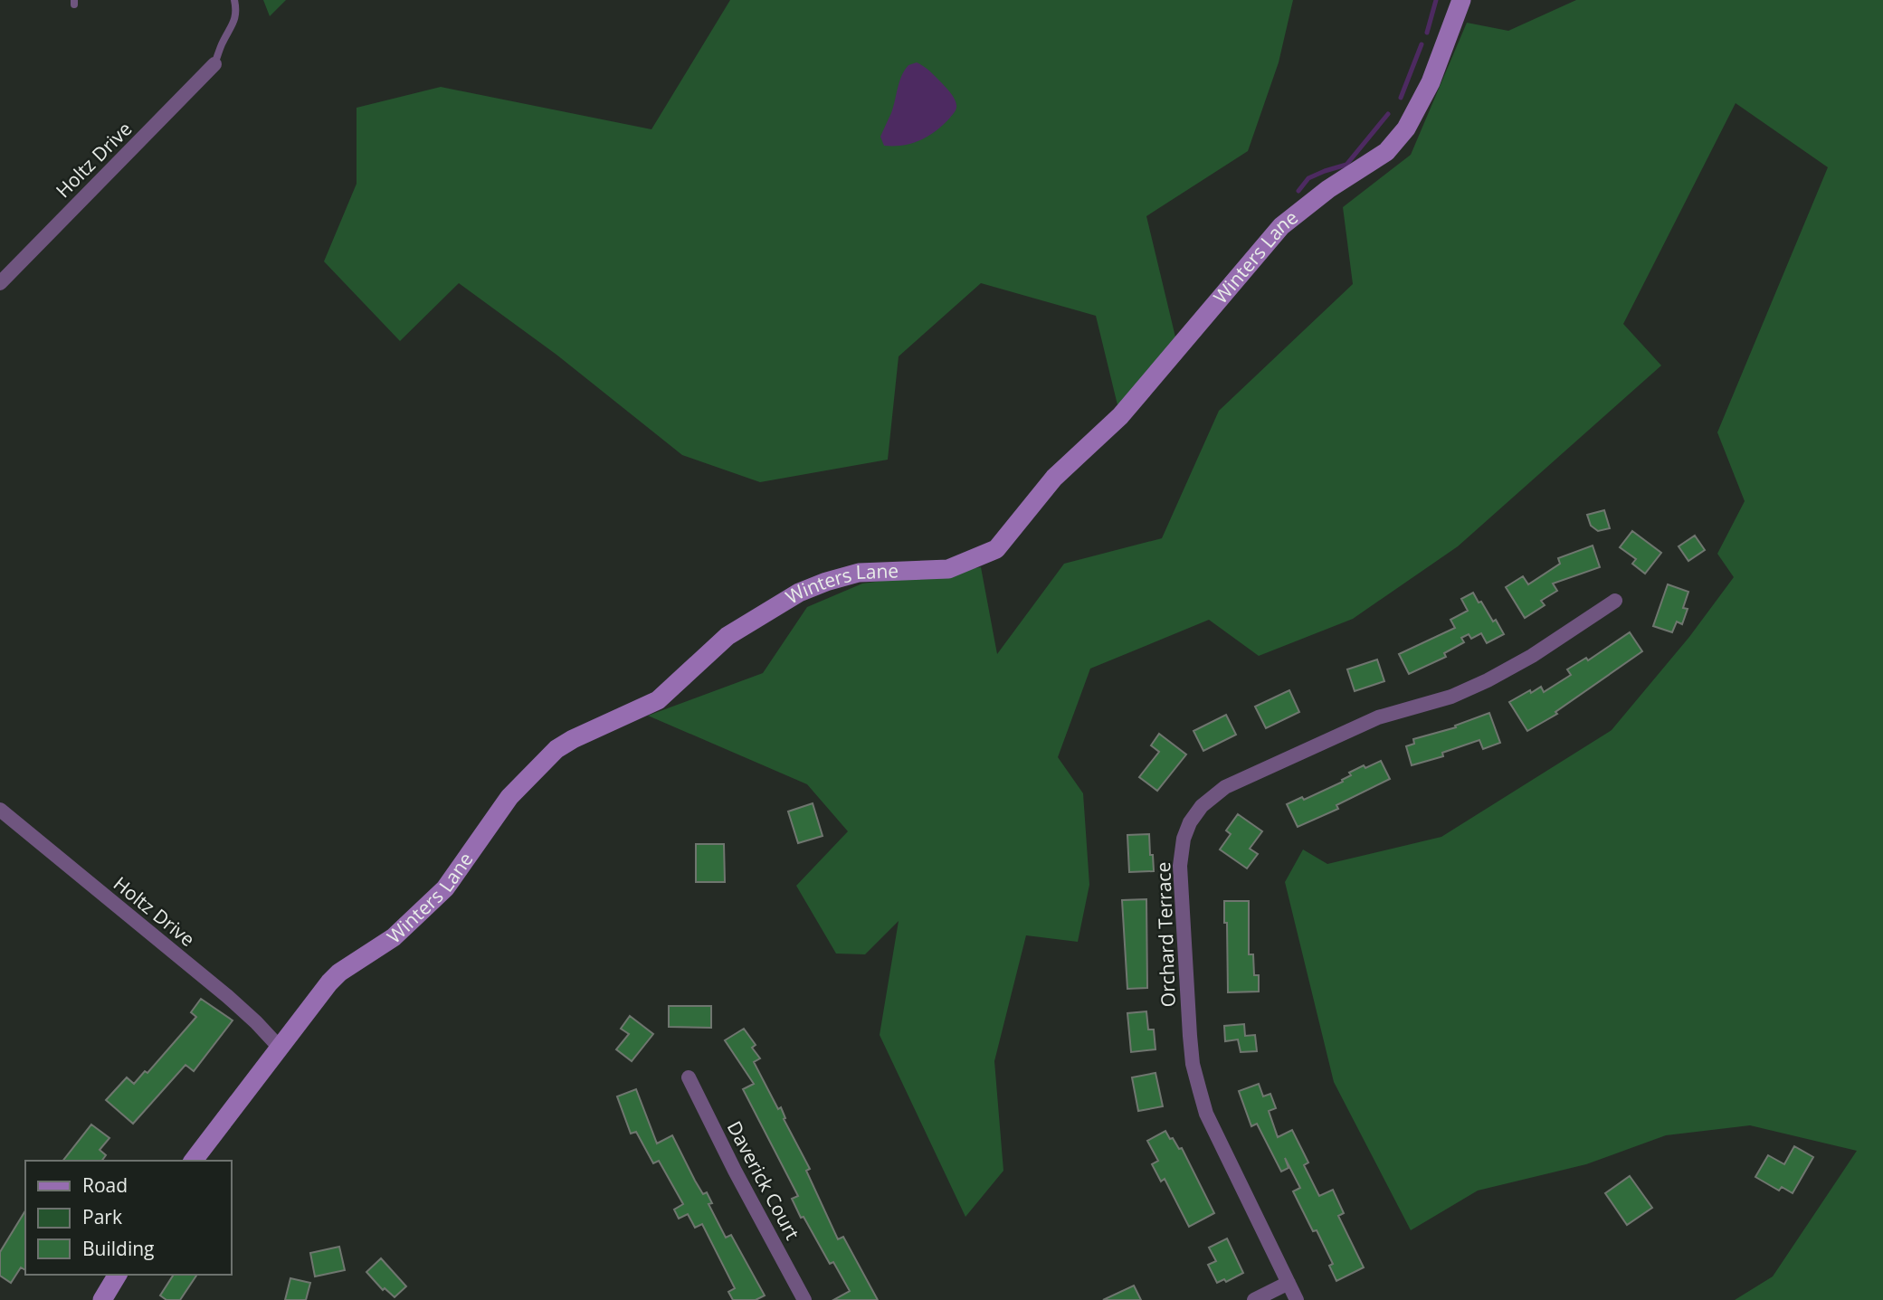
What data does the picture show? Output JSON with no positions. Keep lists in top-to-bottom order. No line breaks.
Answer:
{"streets":{"street":["Holtz Drive","Winters Lane","Orchard Terrace","Daverick Court"]},"crossings":[["Holtz Drive","Winters Lane"]],"legend":["Road","Park","Building"]}
